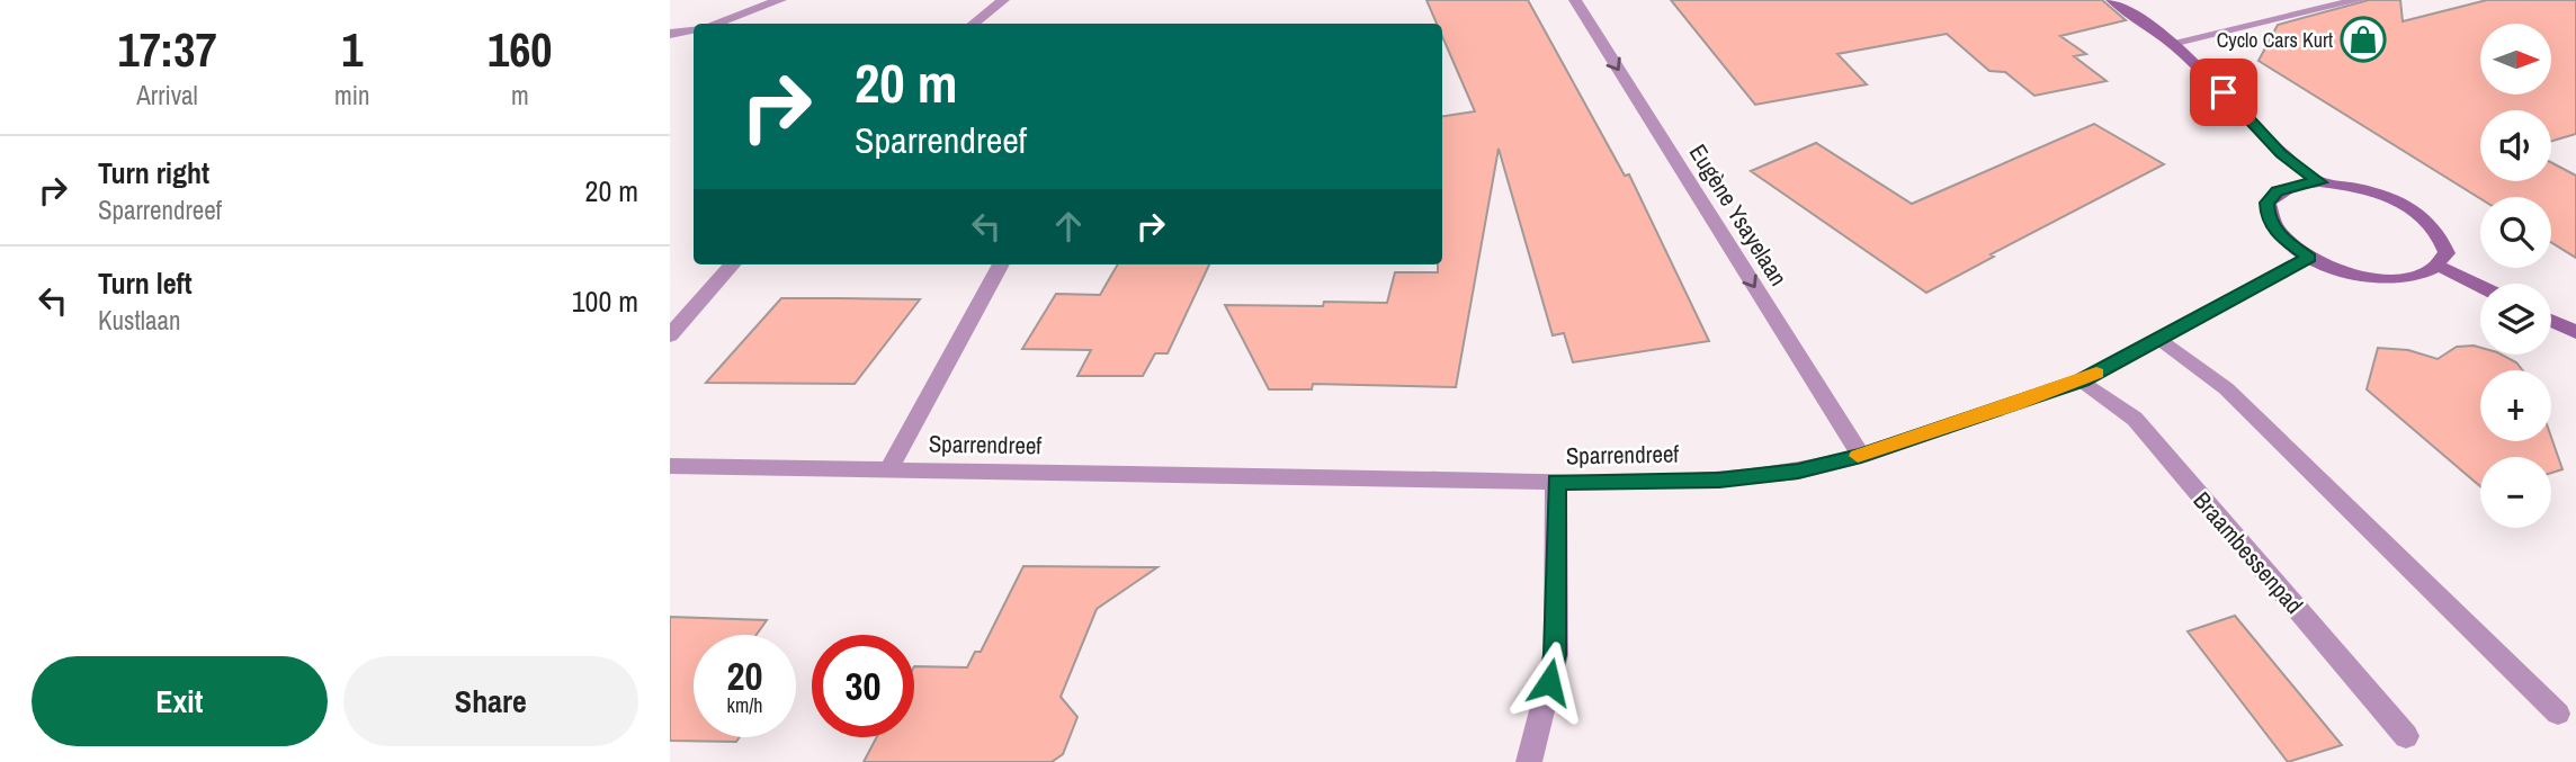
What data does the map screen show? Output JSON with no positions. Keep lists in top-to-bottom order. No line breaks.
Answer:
{"streets":{"street":["Eugène Ysayelaan","Sparrendreef","Braambessenpad"]},"crossings":[["Eugène Ysayelaan","Sparrendreef"],["Sparrendreef","Braambessenpad"]],"one_way":["Eugène Ysayelaan"],"places":{"shop":["Cyclo Cars Kurt"]},"north":"right","page":{"eta":["17:37","Arrival","1","min","160","m"],"map_buttons":["+","−"],"turn":["20 m","Sparrendreef"],"list":[{"name":"Turn right","note":"Sparrendreef","value":"20 m"},{"name":"Turn left","note":"Kustlaan","value":"100 m"}],"speed":"20 km/h","limit":"30","buttons":["Exit","Share"]}}
